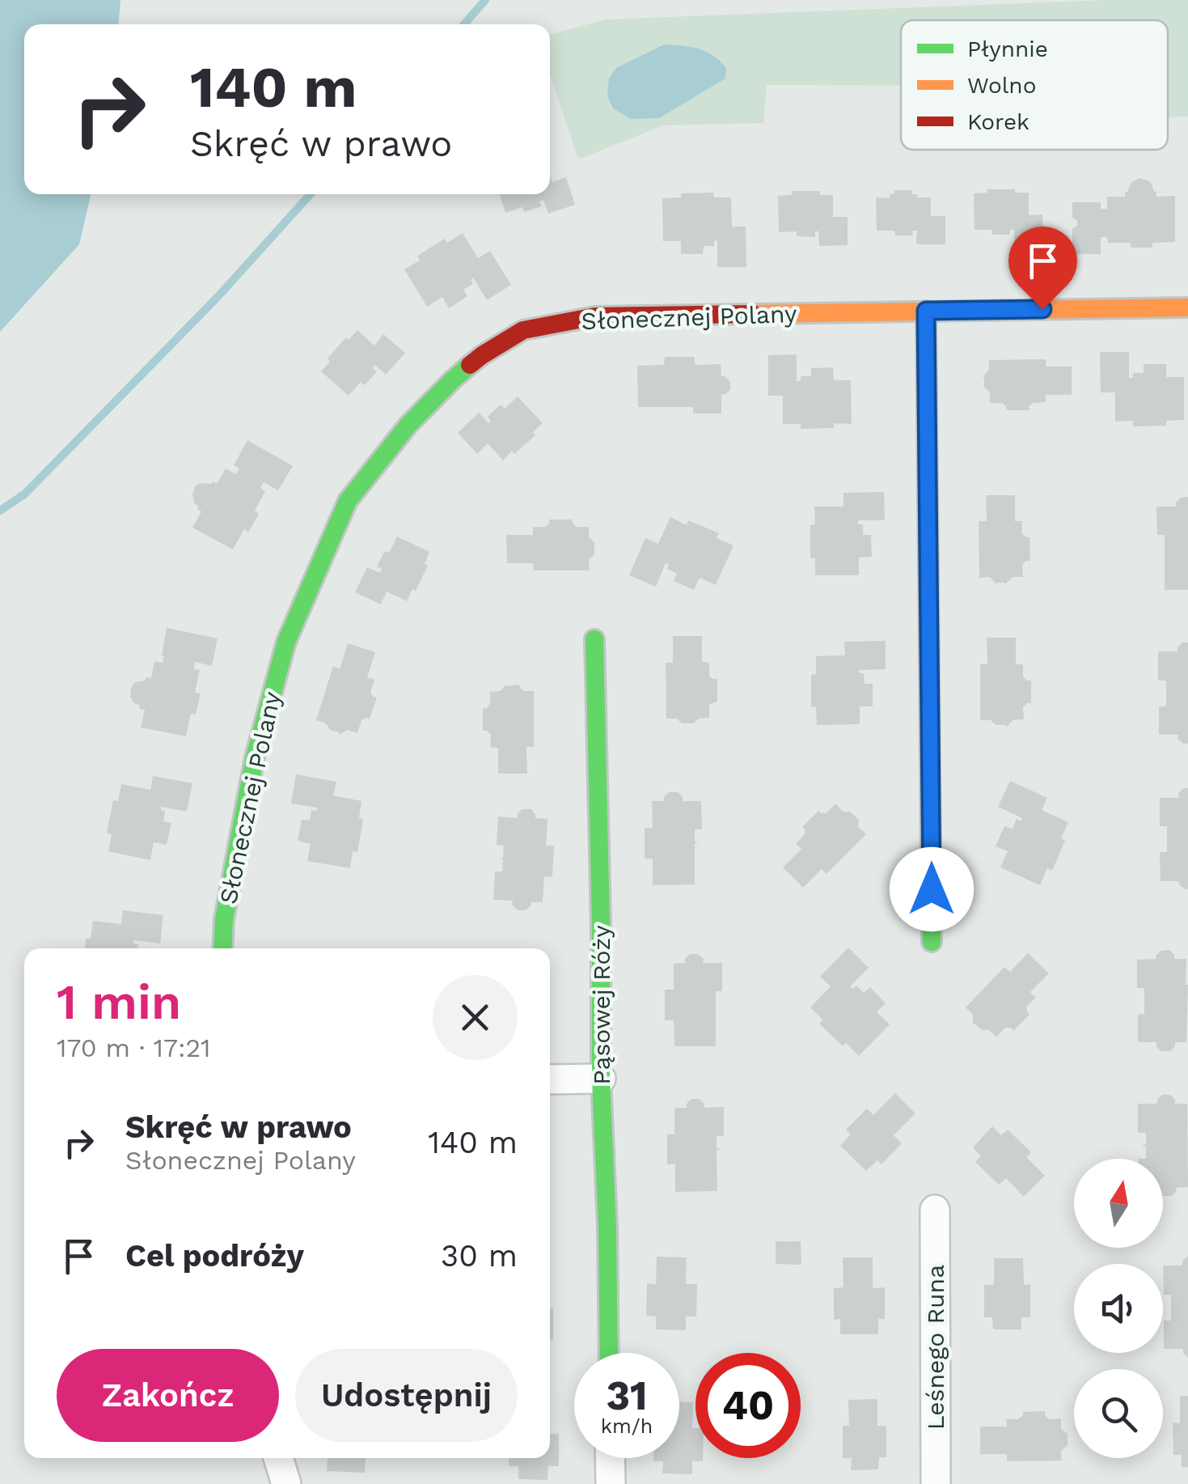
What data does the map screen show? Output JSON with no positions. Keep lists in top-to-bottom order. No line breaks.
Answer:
{"streets":{"street":["Słonecznej Polany","Pąsowej Róży","Leśnego Runa"]},"legend":["Płynnie","Wolno","Korek"],"north":"top","page":{"turn":["140 m","Skręć w prawo"],"heading":["1 min","170 m · 17:21"],"list":[{"name":"Skręć w prawo","note":"Słonecznej Polany","value":"140 m"},{"name":"Cel podróży","value":"30 m"}],"buttons":["Zakończ","Udostępnij"],"speed":"31 km/h","limit":"40"}}
